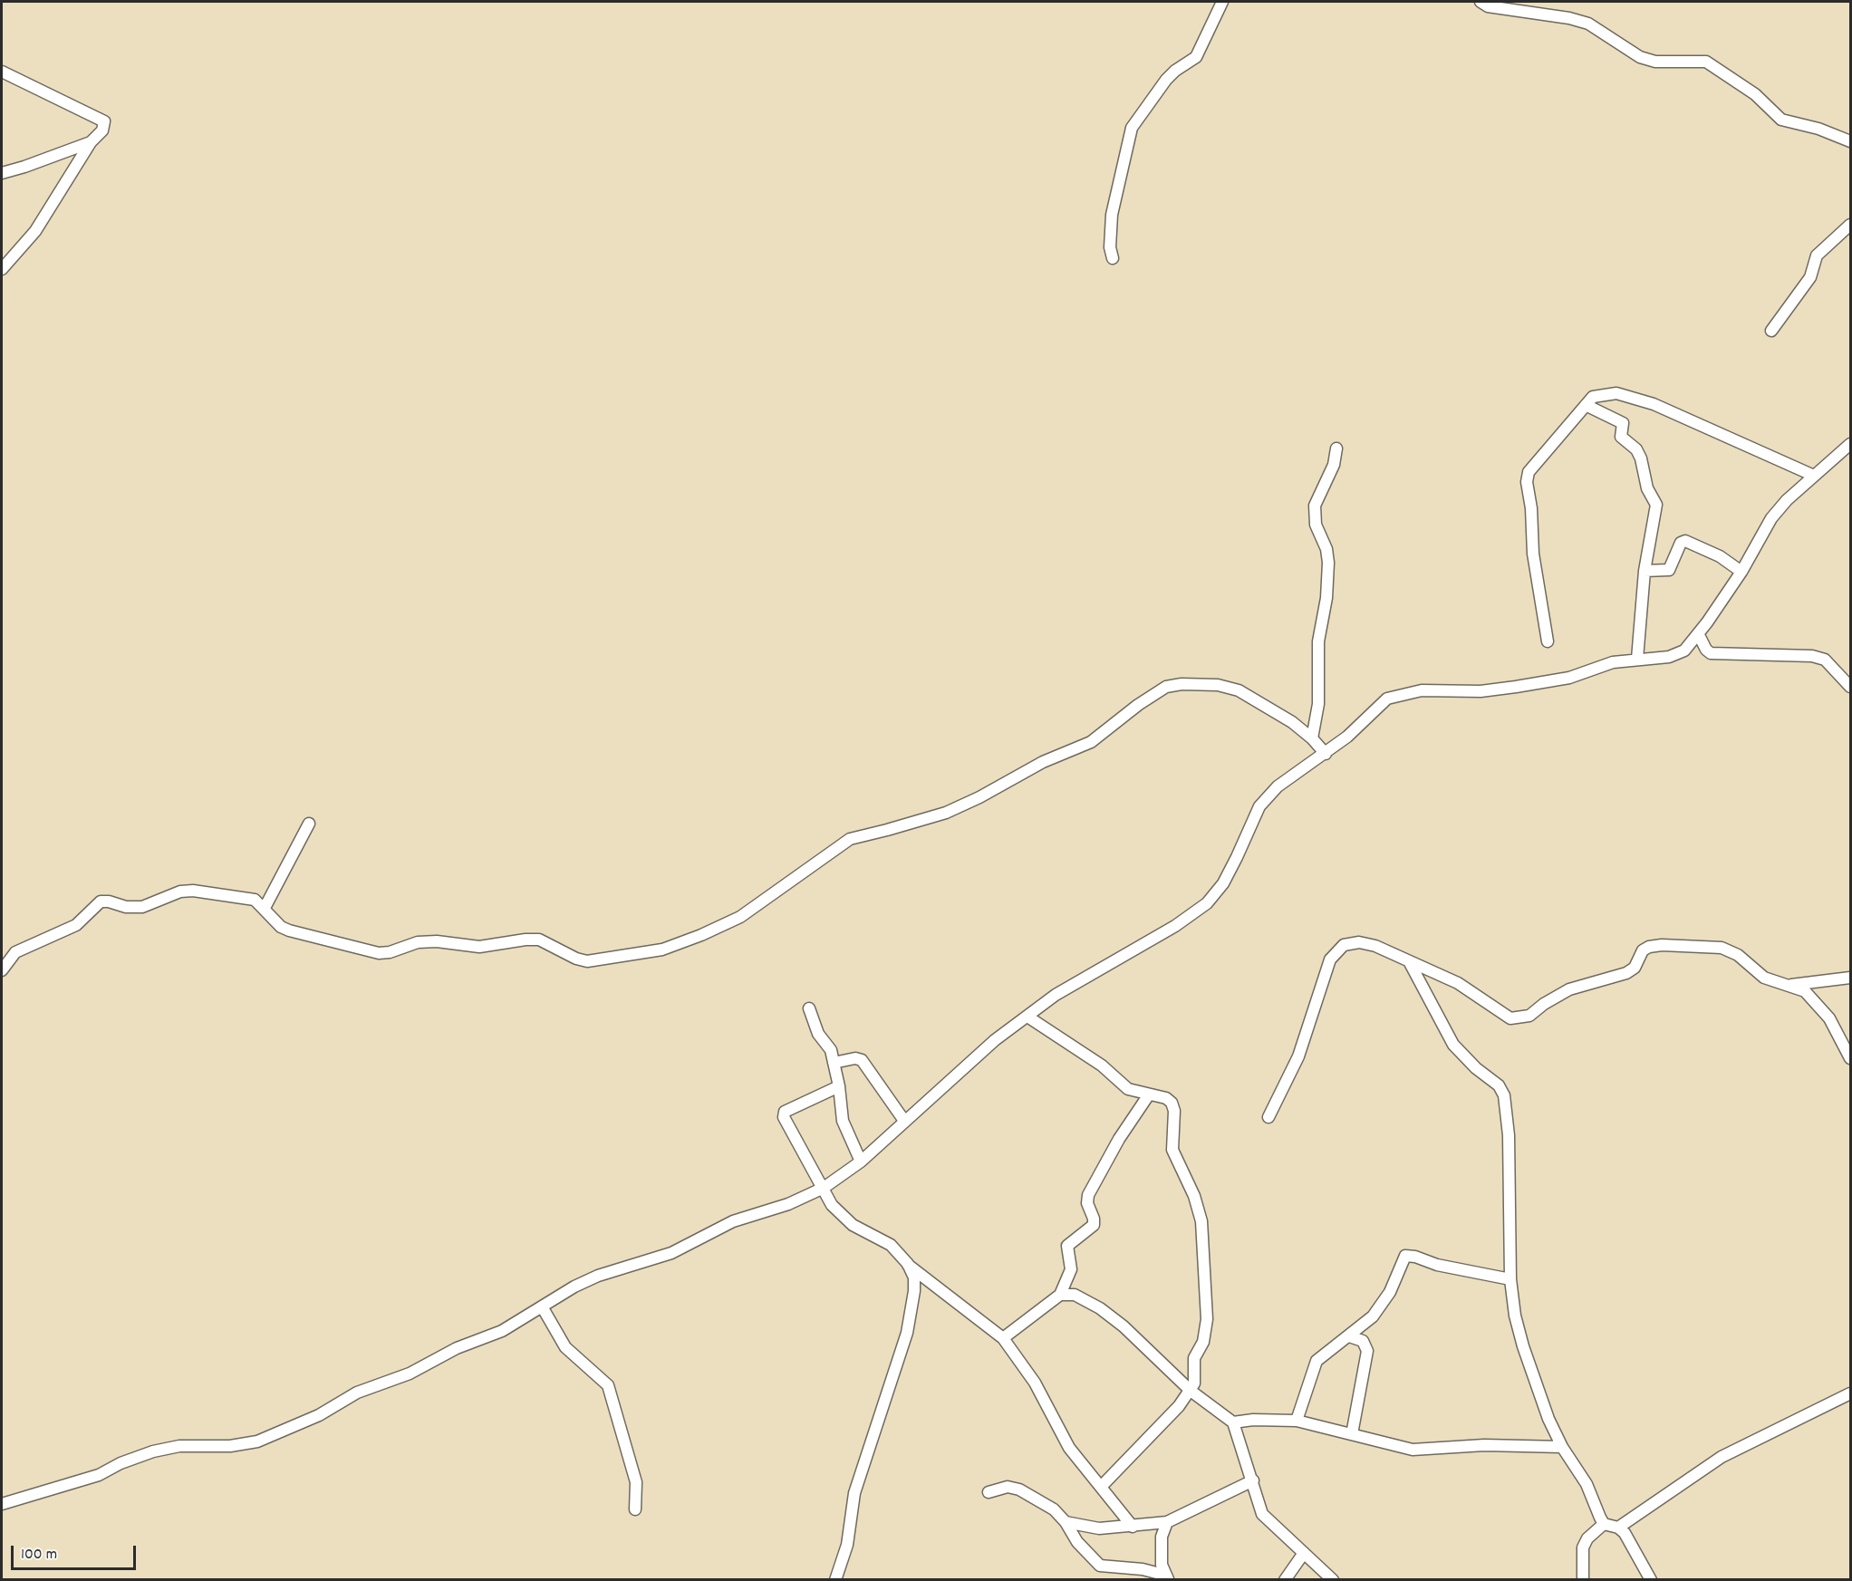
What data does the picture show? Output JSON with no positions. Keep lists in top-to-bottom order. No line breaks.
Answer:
{"scale_bar":"100 m"}
